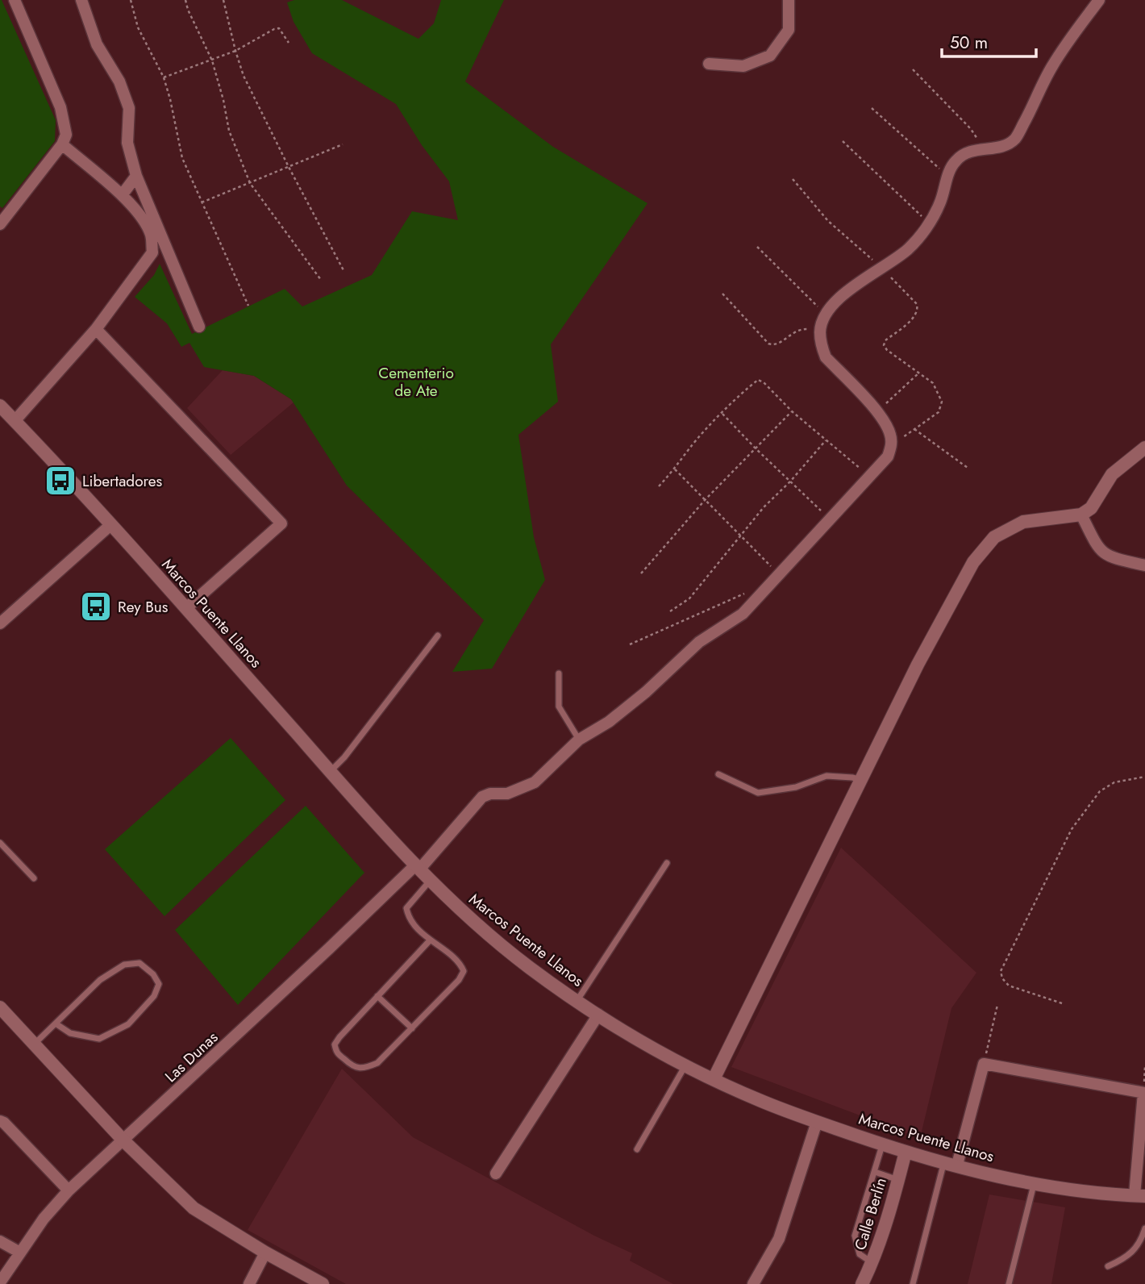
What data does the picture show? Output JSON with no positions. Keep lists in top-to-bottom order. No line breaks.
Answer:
{"streets":{"street":["Marcos Puente Llanos","Las Dunas","Calle Berlín"]},"crossings":[["Marcos Puente Llanos","Las Dunas"],["Marcos Puente Llanos","Calle Berlín"]],"parks":["Cementerio de Ate"],"places":{"bus stop":["Libertadores","Rey Bus"]},"scale_bar":"50 m"}
